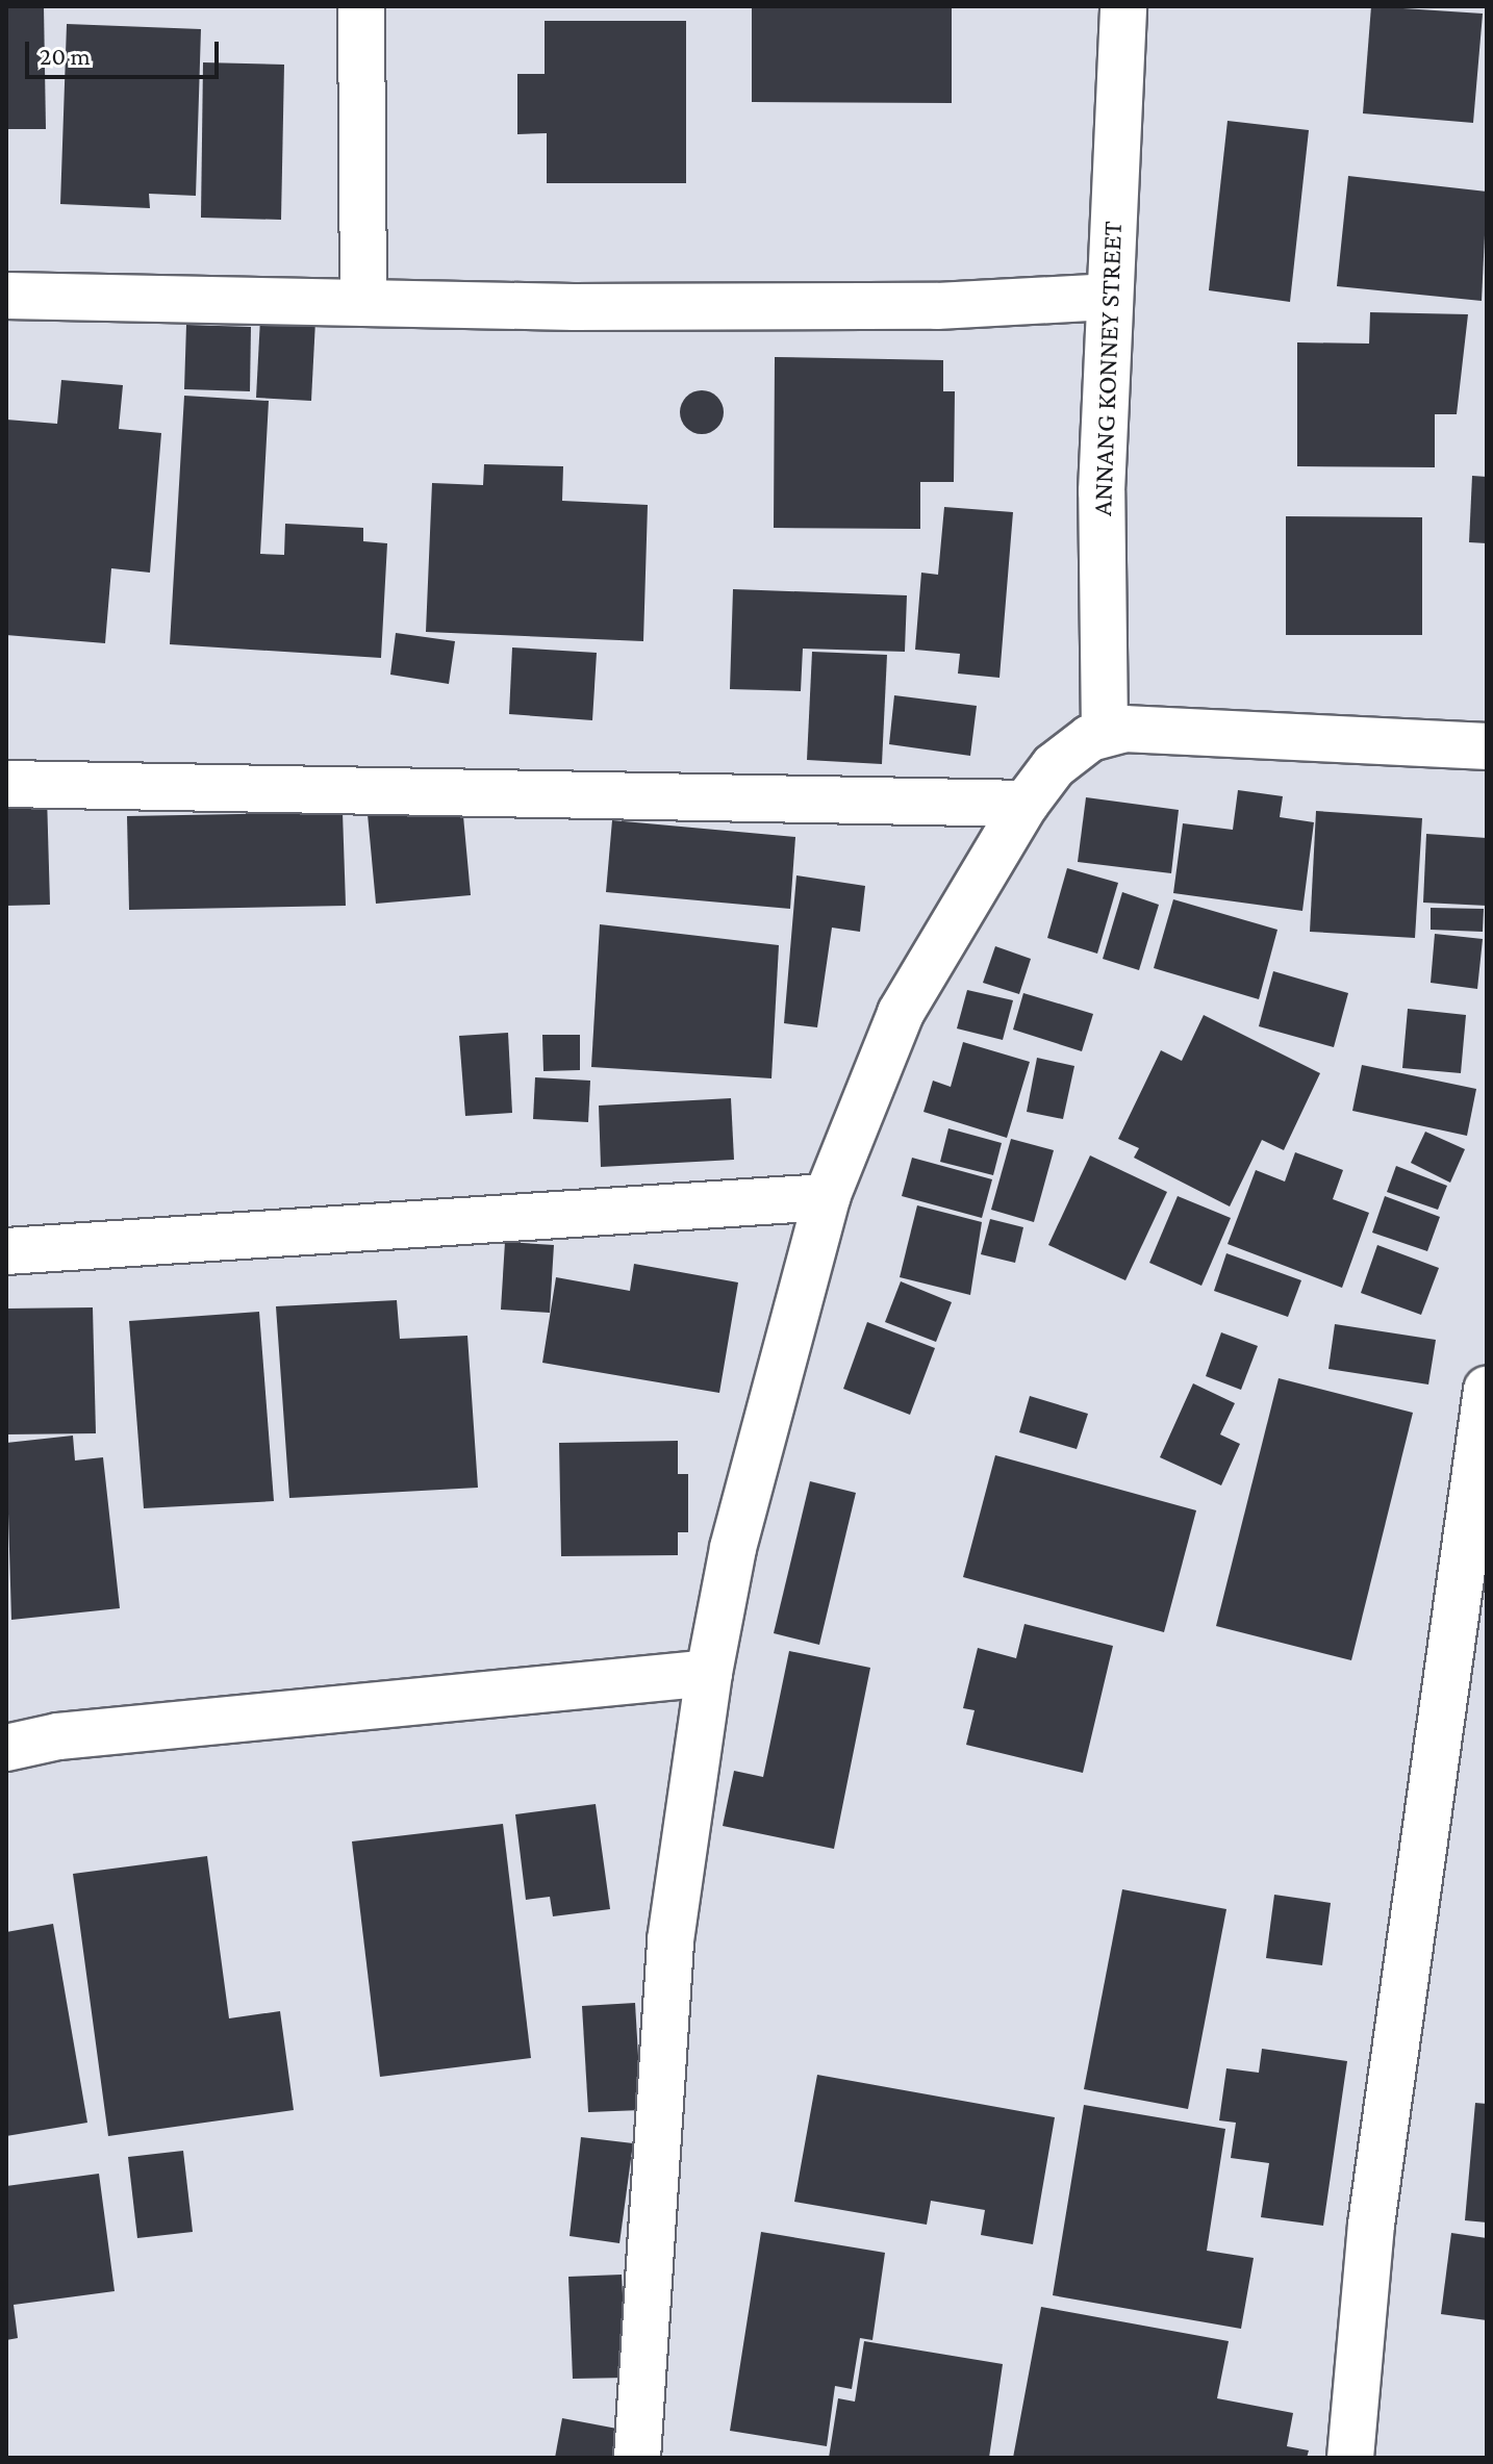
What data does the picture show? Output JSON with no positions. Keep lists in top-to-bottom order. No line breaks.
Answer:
{"streets":{"street":["ANNANG KONNEY STREET"]},"scale_bar":"20 m"}
